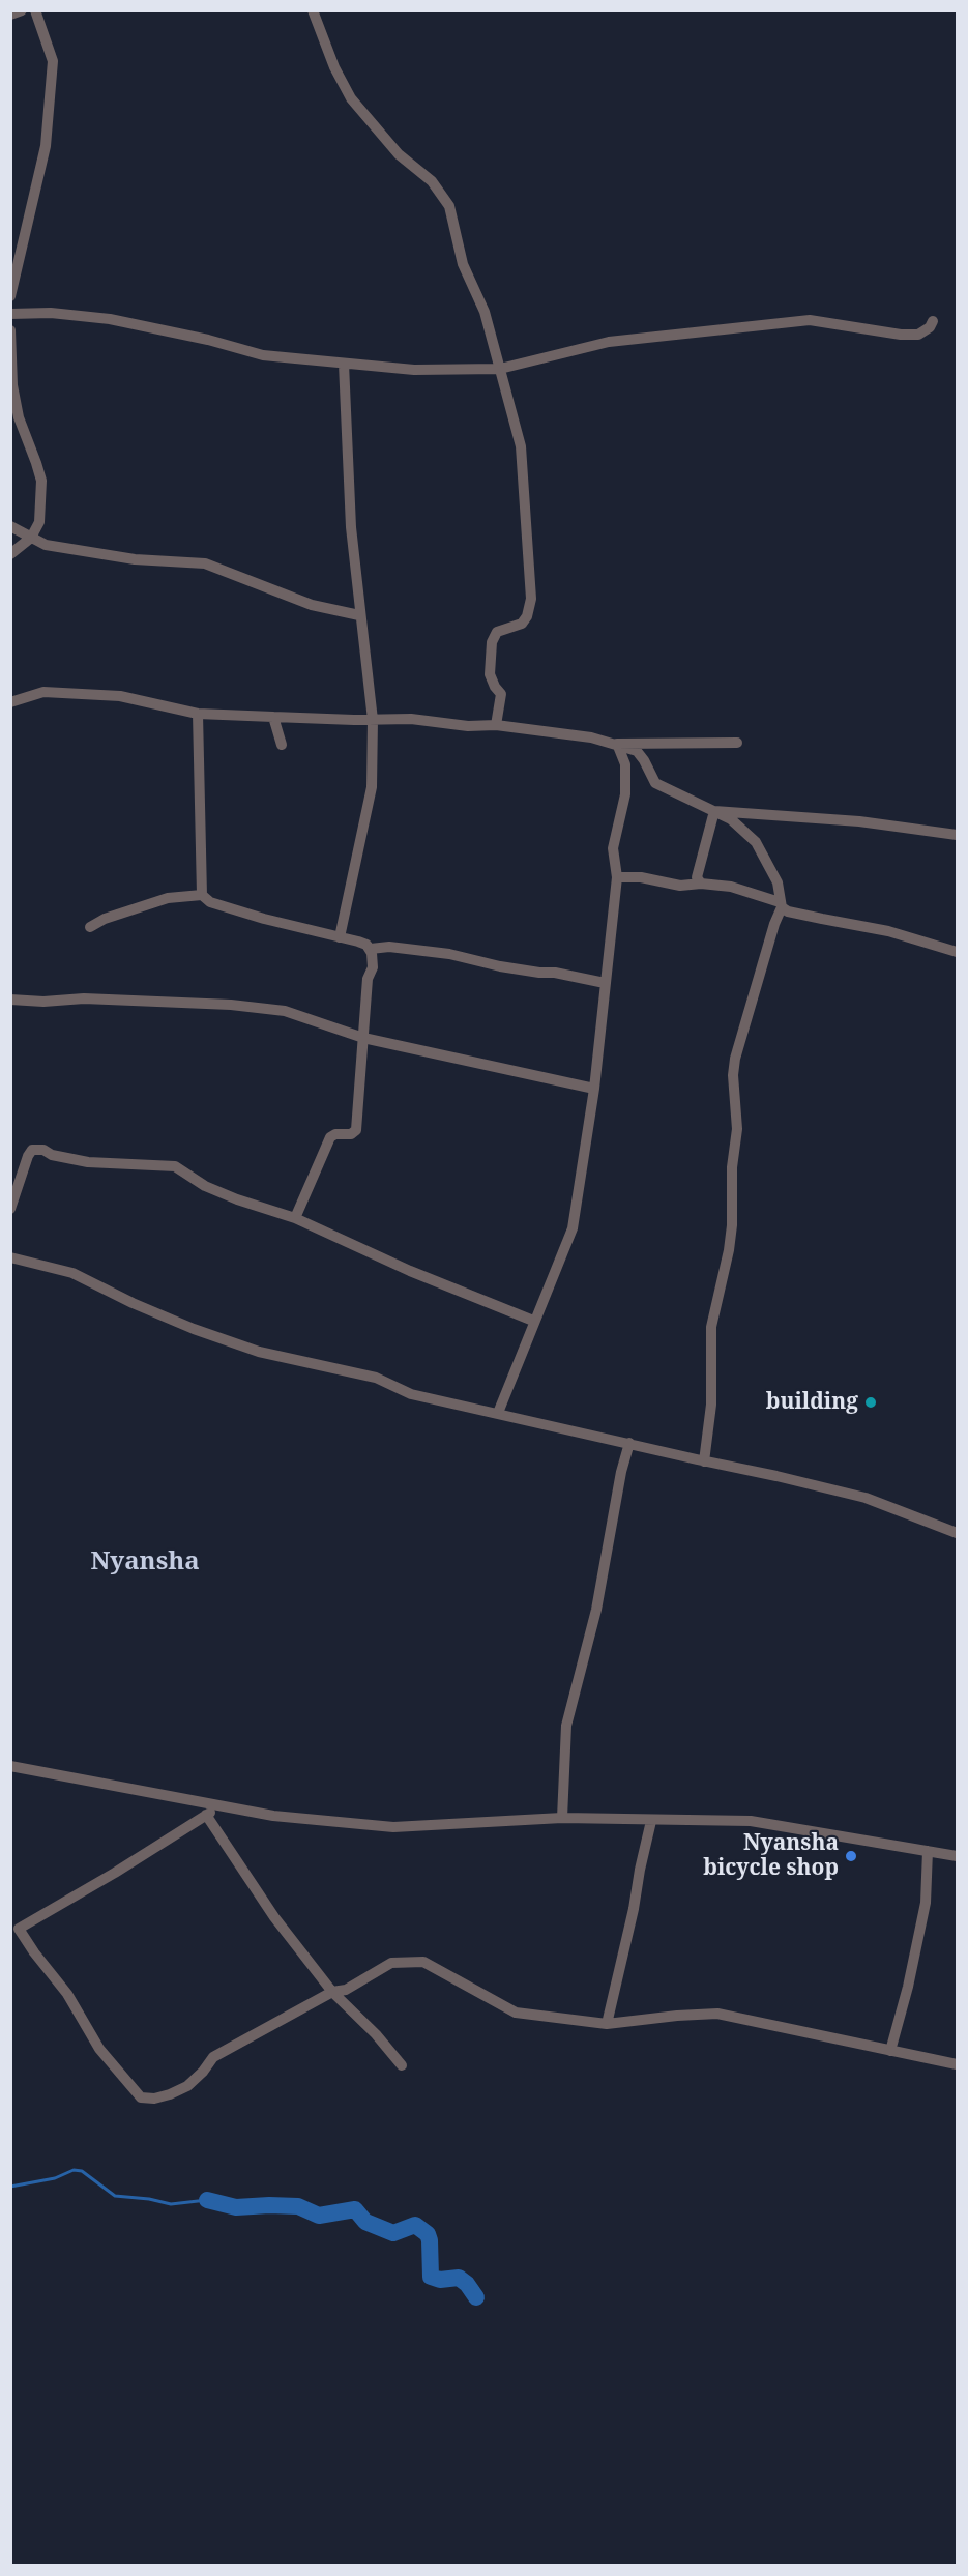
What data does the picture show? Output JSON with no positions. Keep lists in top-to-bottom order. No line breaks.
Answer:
{"districts":["Nyansha"],"places":["building","Nyansha bicycle shop"]}
